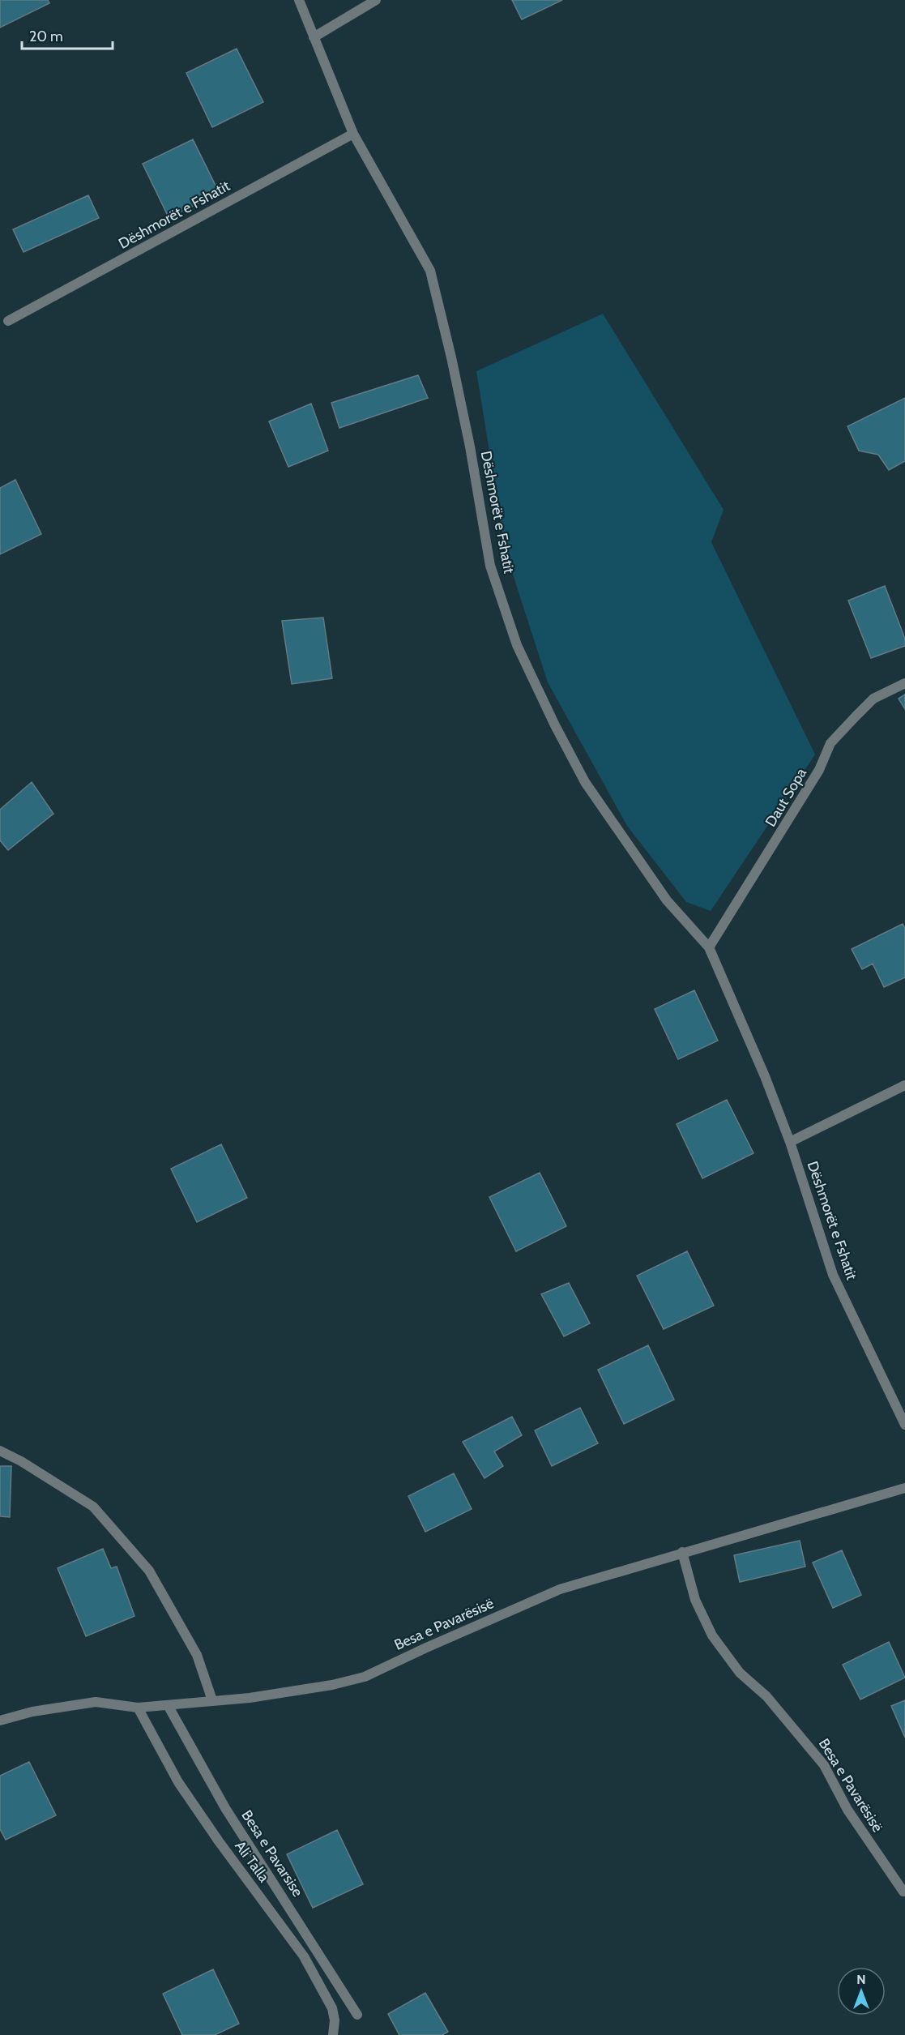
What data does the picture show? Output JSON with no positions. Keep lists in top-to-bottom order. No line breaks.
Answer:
{"streets":{"street":["Dëshmorët e Fshatit","Daut Sopa","Besa e Pavarësisë","Besa e Pavarsise","Ali Talla"]},"crossings":[["Dëshmorët e Fshatit","Daut Sopa"],["Besa e Pavarësisë","Besa e Pavarsise"],["Besa e Pavarësisë","Ali Talla"]],"scale_bar":"20 m","north":"top"}
